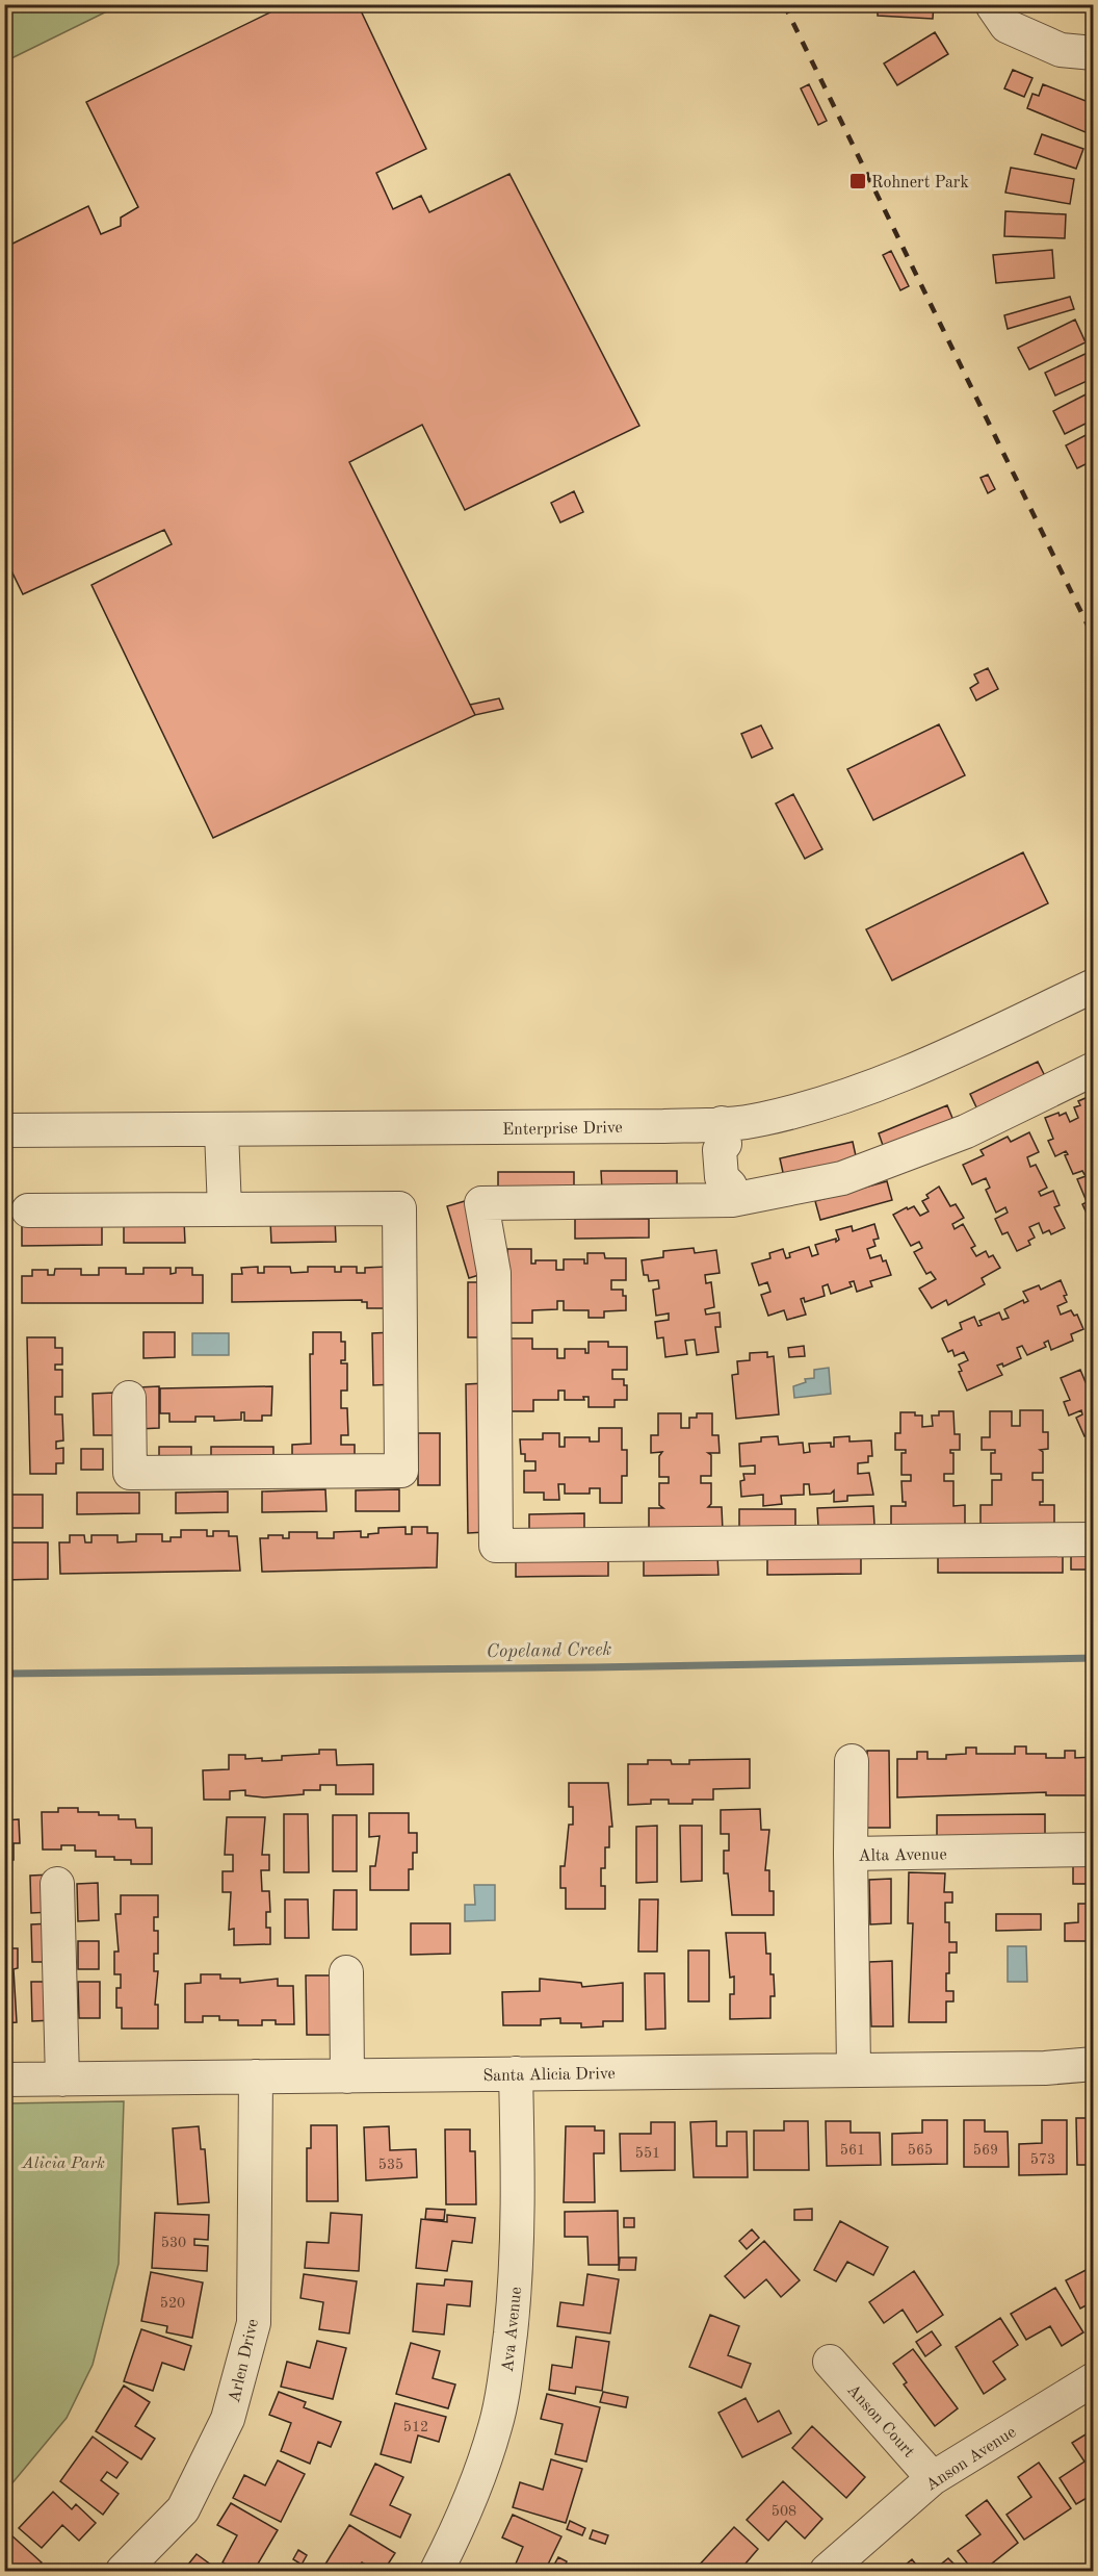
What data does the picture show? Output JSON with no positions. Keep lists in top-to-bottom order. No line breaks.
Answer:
{"streets":{"street":["Enterprise Drive","Alta Avenue","Santa Alicia Drive","Ava Avenue","Arlen Drive","Anson Court","Anson Avenue"]},"crossings":[["Alta Avenue","Santa Alicia Drive"],["Santa Alicia Drive","Ava Avenue"],["Santa Alicia Drive","Arlen Drive"],["Anson Court","Anson Avenue"]],"water":["Copeland Creek"],"parks":["Alicia Park"],"places":{"transit":["Rohnert Park"]},"house_numbers":["561","565","569","551","573","535","530","520","512","508"]}
